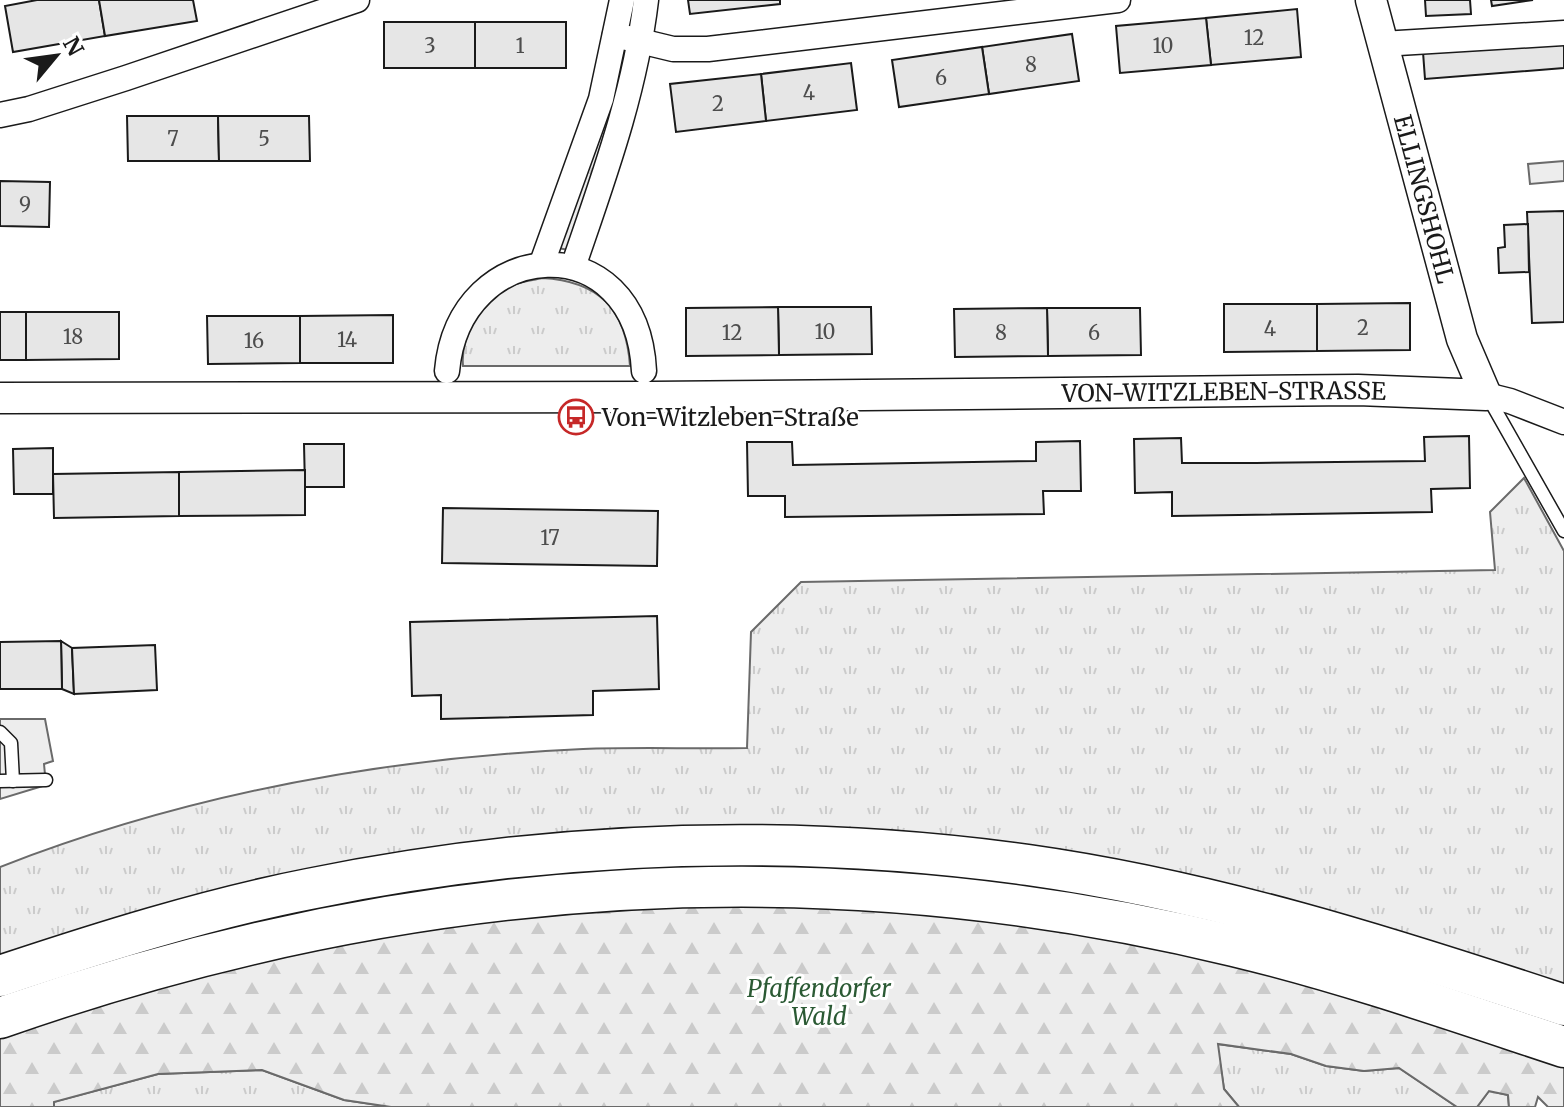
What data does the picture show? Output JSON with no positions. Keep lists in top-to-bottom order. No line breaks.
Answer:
{"streets":{"street":["ELLINGSHOHL","VON-WITZLEBEN-STRASSE"]},"crossings":[["ELLINGSHOHL","VON-WITZLEBEN-STRASSE"]],"parks":["Pfaffendorfer Wald"],"places":{"bus stop":["Von-Witzleben-Straße"]},"house_numbers":["12","3","1","10","8","6","4","2","7","5","9","2","4","10","12","8","6","18","14","16","17"],"north":"top right"}
